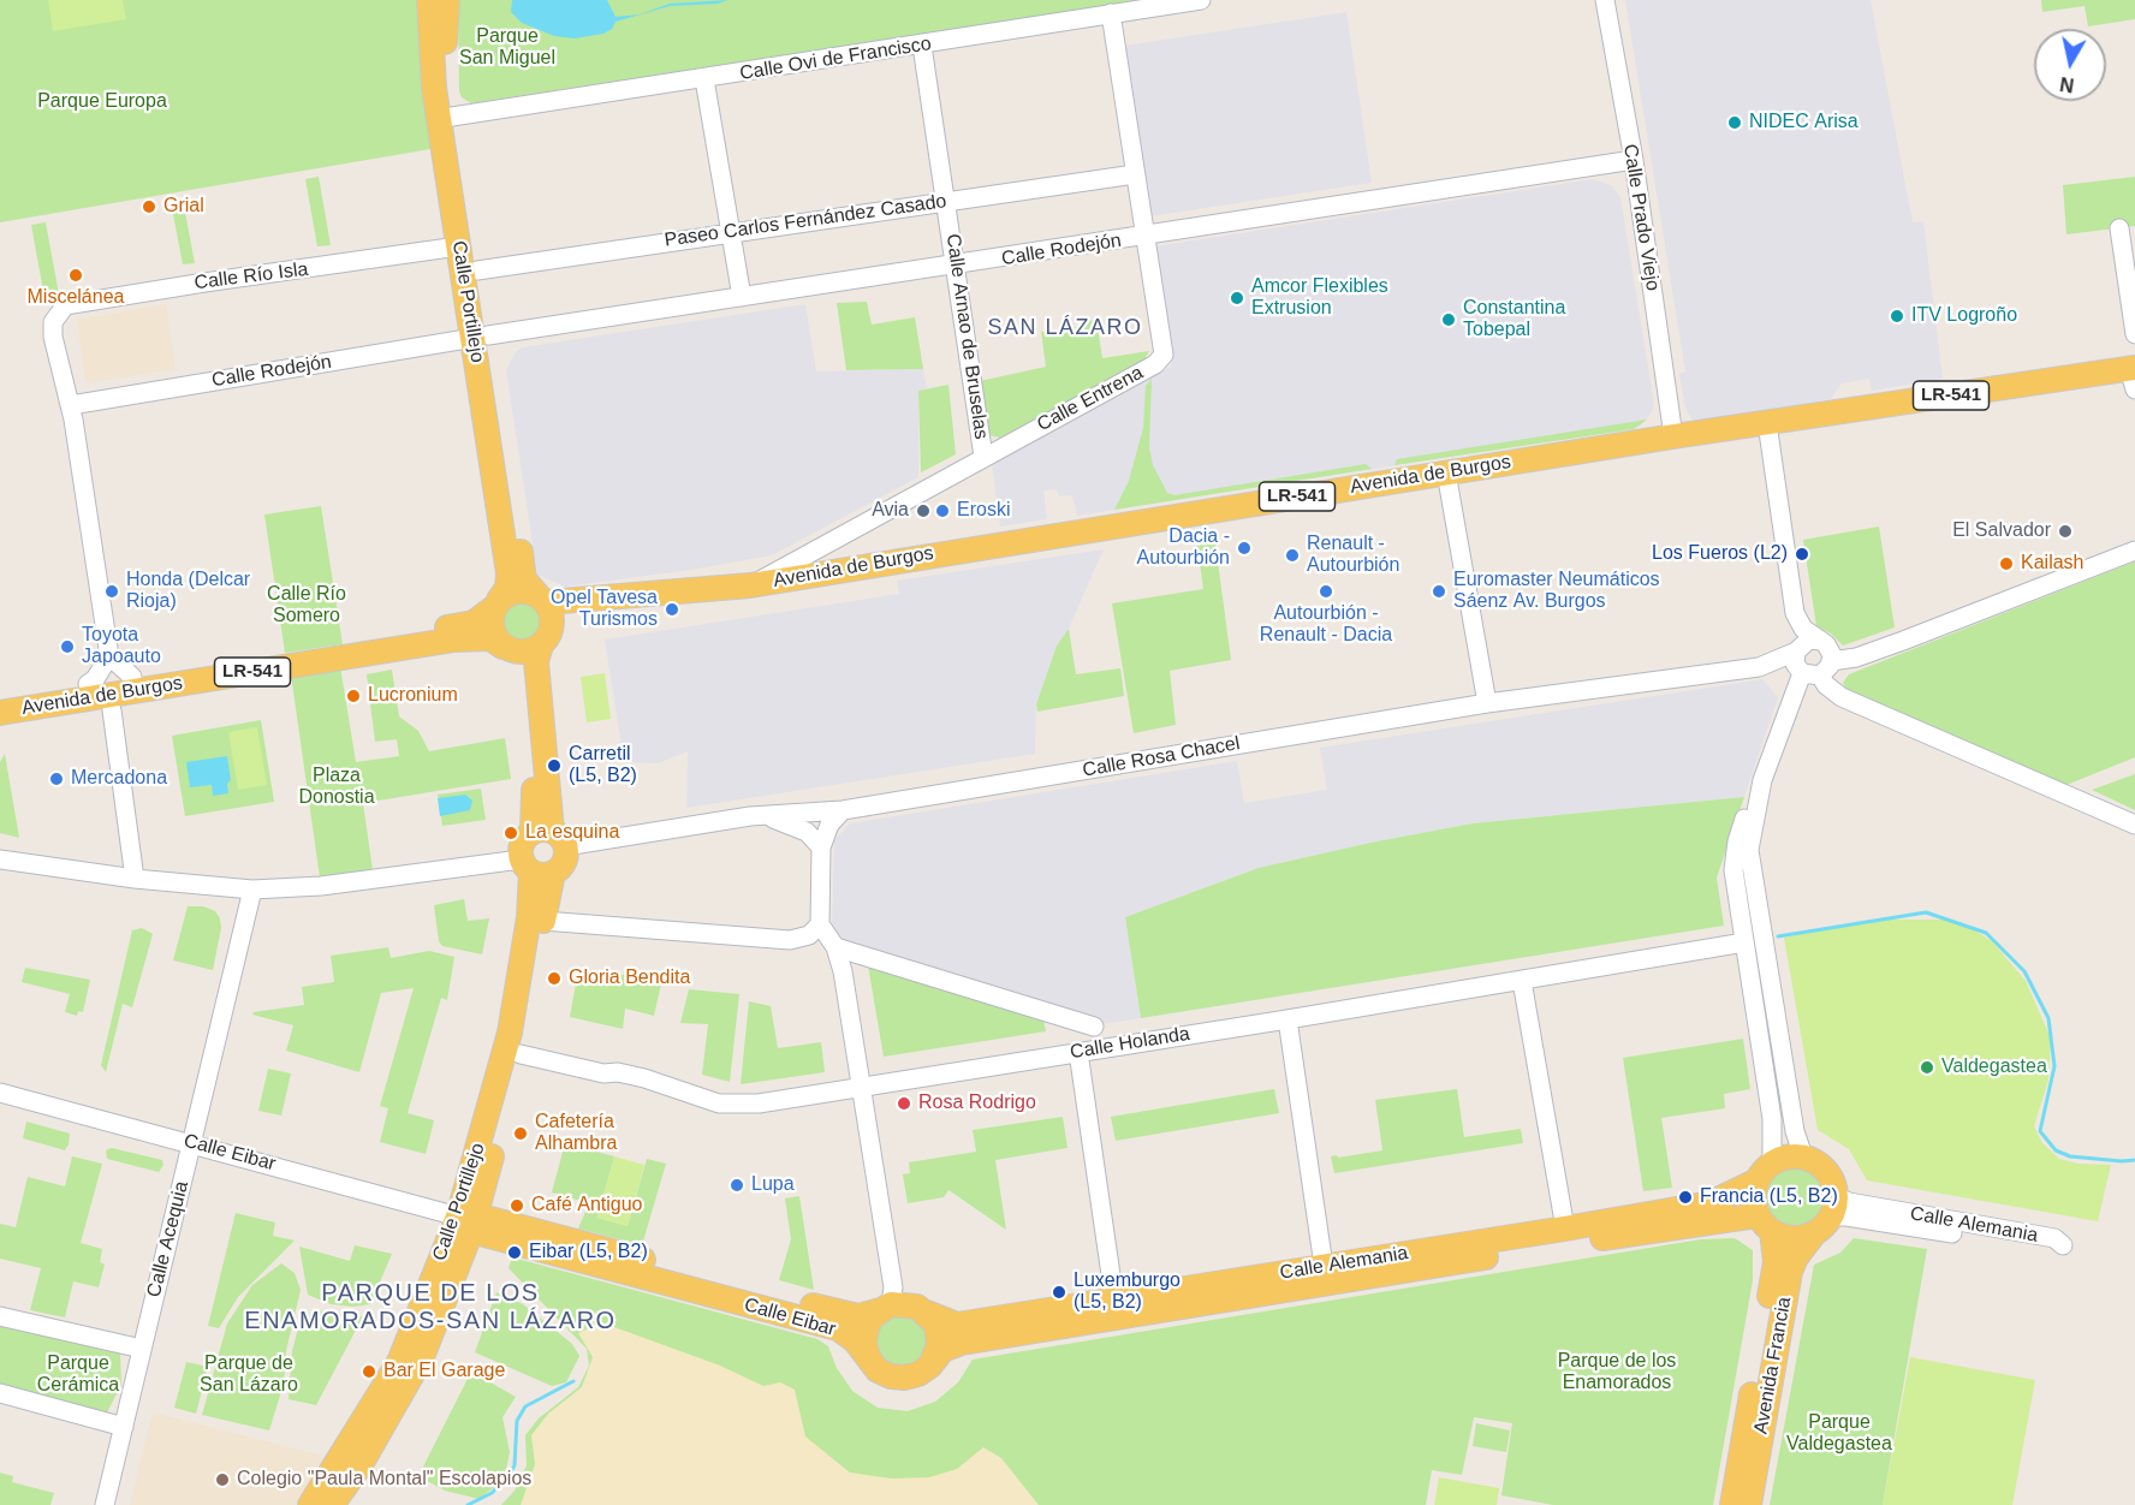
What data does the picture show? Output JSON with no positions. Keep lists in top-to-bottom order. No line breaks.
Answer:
{"streets":{"main road":["Calle Portillejo","LR-541","Avenida de Burgos","Calle Eibar","Calle Alemania","Avenida Francia"],"street":["Calle Ovi de Francisco","Calle Prado Viejo","Paseo Carlos Fernández Casado","Calle Rodejón","Calle Río Isla","Calle Arnao de Bruselas","Calle Entrena","Calle Rosa Chacel","Calle Holanda","Calle Acequia"]},"crossings":[["Calle Ovi de Francisco","Calle Portillejo"],["Calle Ovi de Francisco","Calle Arnao de Bruselas"],["Calle Ovi de Francisco","Calle Entrena"],["Calle Prado Viejo","Calle Rodejón"],["Calle Prado Viejo","Avenida de Burgos"],["Paseo Carlos Fernández Casado","Calle Portillejo"],["Paseo Carlos Fernández Casado","Calle Arnao de Bruselas"],["Paseo Carlos Fernández Casado","Calle Entrena"],["Calle Rodejón","Calle Río Isla"],["Calle Rodejón","Calle Portillejo"],["Calle Rodejón","Calle Arnao de Bruselas"],["Calle Rodejón","Calle Entrena"],["Calle Río Isla","Calle Portillejo"],["Calle Portillejo","LR-541"],["Calle Portillejo","Avenida de Burgos"],["Calle Portillejo","Calle Holanda"],["Calle Portillejo","Calle Eibar"],["Calle Arnao de Bruselas","Calle Entrena"],["LR-541","Avenida de Burgos"],["Calle Entrena","Avenida de Burgos"],["Calle Eibar","Calle Alemania"],["Calle Eibar","Calle Acequia"],["Calle Alemania","Avenida Francia"]],"districts":["SAN LÁZARO","PARQUE DE LOS ENAMORADOS-SAN LÁZARO"],"parks":["Parque San Miguel","Parque Europa","Calle Río Somero","Plaza Donostia","Parque de los Enamorados","Parque Cerámica","Parque de San Lázaro","Parque Valdegastea"],"places":["NIDEC Arisa","Grial","Miscelánea","Amcor Flexibles Extrusion","ITV Logroño","Constantina Tobepal","Avia","Eroski","El Salvador","Dacia - Autourbión","Los Fueros (L2)","Renault - Autourbión","Kailash","Honda (Delcar Rioja)","Autourbión - Renault - Dacia","Euromaster Neumáticos Sáenz Av. Burgos","Opel Tavesa Turismos","Toyota Japoauto","Lucronium","Carretil (L5, B2)","Mercadona","La esquina","Gloria Bendita","Valdegastea","Rosa Rodrigo","Cafetería Alhambra","Lupa","Francia (L5, B2)","Café Antiguo","Eibar (L5, B2)","Luxemburgo (L5, B2)","Bar El Garage","Colegio \"Paula Montal\" Escolapios"],"north":"bottom"}
